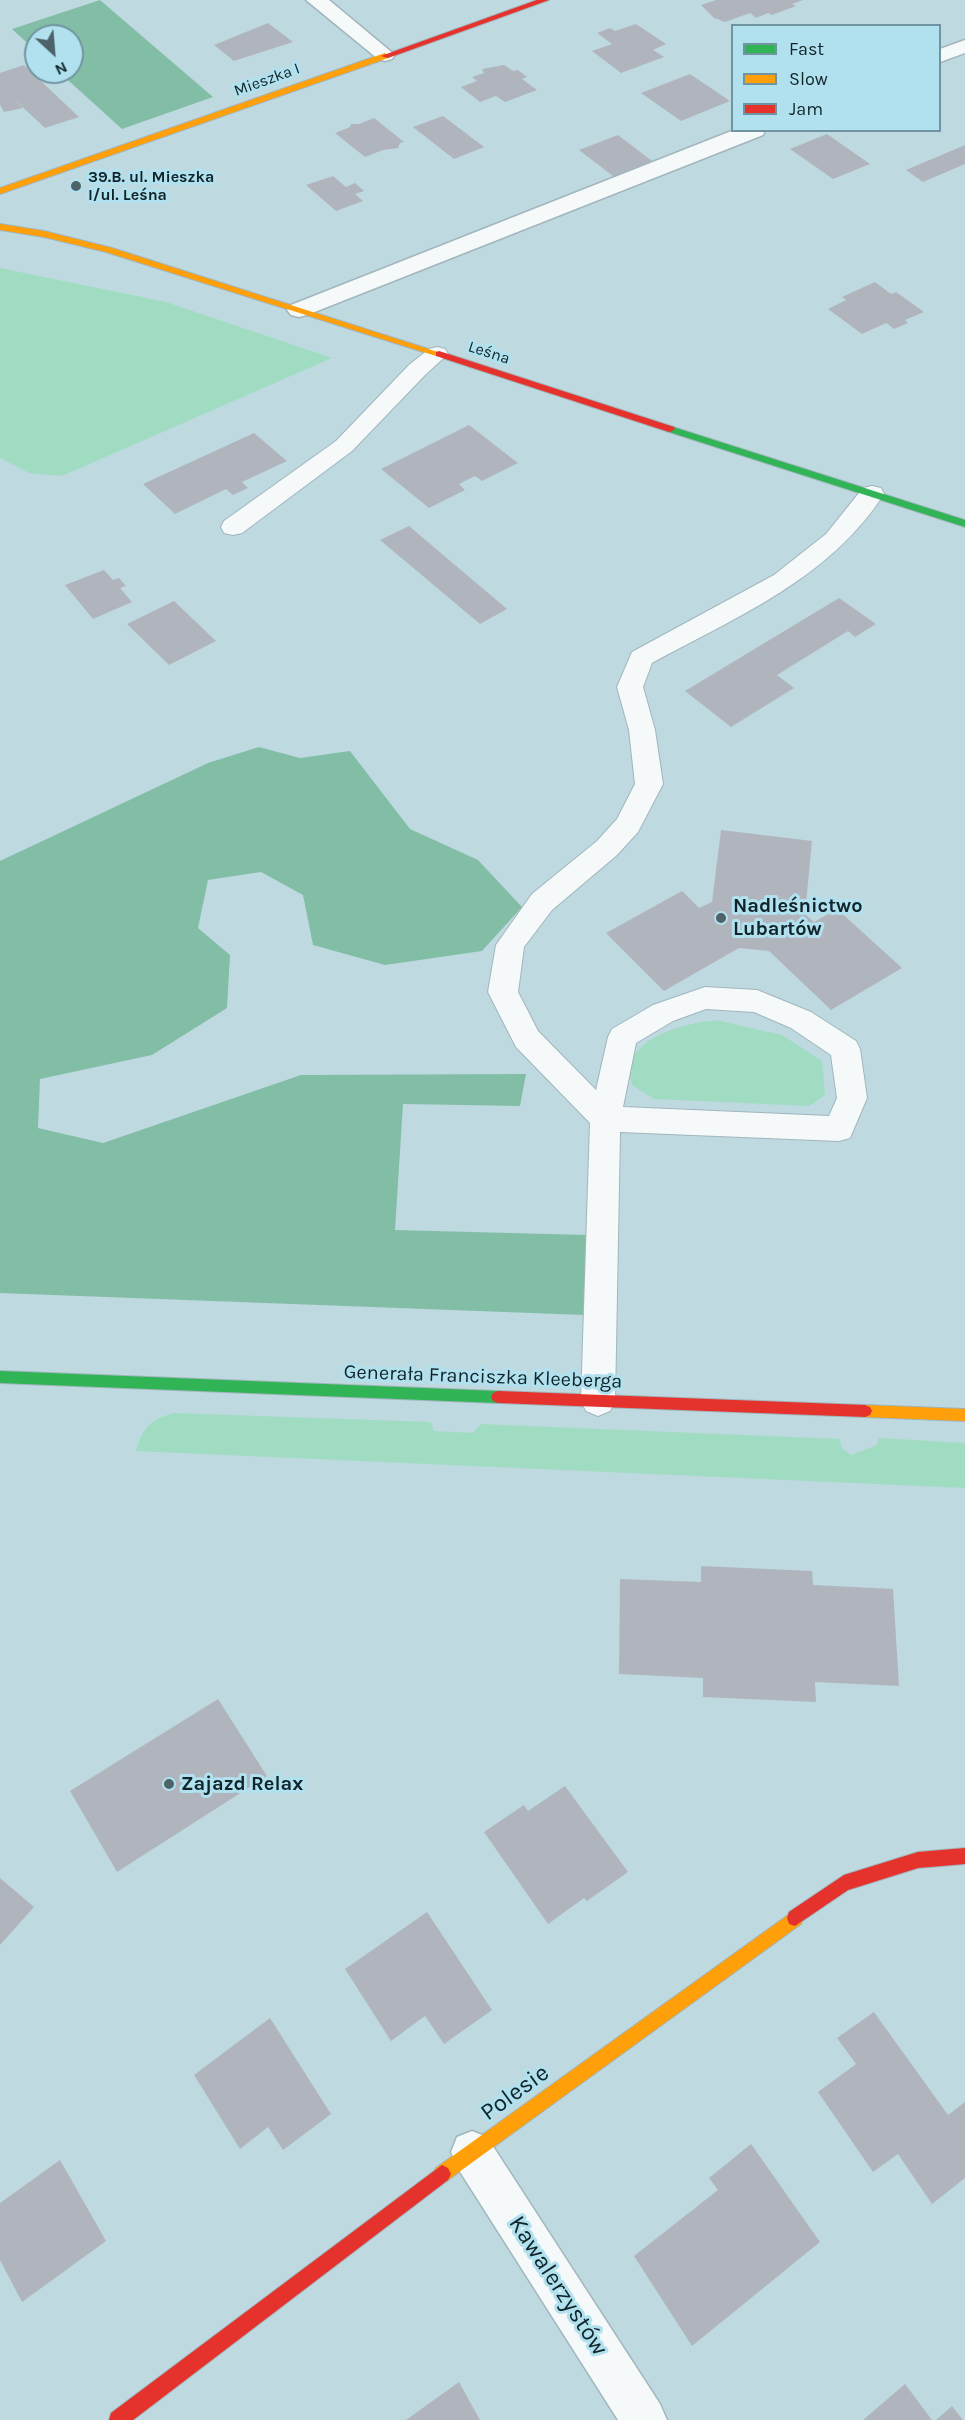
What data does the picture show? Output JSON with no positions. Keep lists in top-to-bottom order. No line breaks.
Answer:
{"streets":{"street":["Mieszka I","Leśna","Generała Franciszka Kleeberga","Polesie","Kawalerzystów"]},"crossings":[["Polesie","Kawalerzystów"]],"places":["39.B. ul. Mieszka I/ul. Leśna","Nadleśnictwo Lubartów","Zajazd Relax"],"legend":["Fast","Slow","Jam"],"north":"bottom right"}
